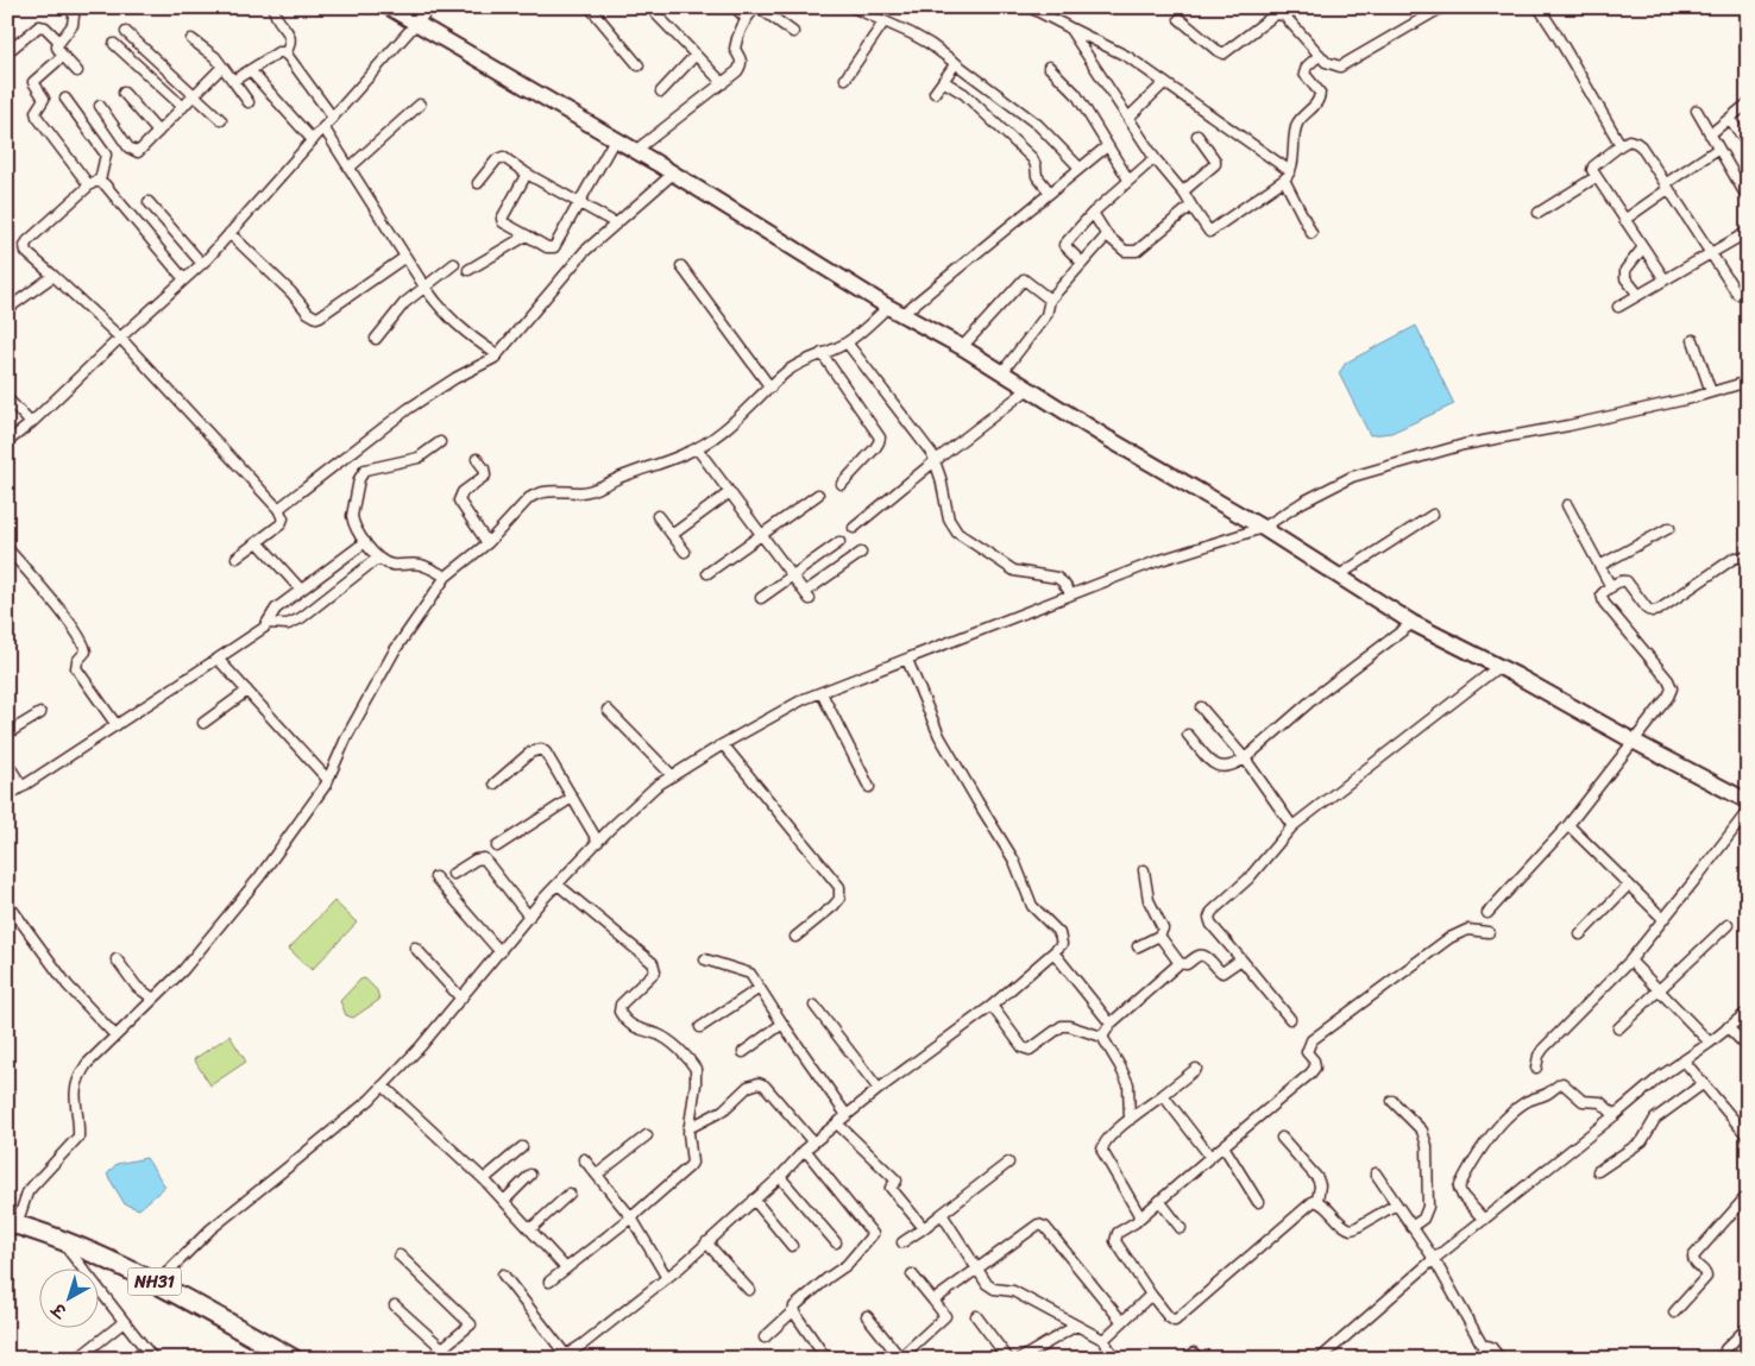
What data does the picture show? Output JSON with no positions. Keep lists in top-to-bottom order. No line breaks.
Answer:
{"streets":{"highway":["NH31"]},"north":"bottom left"}
